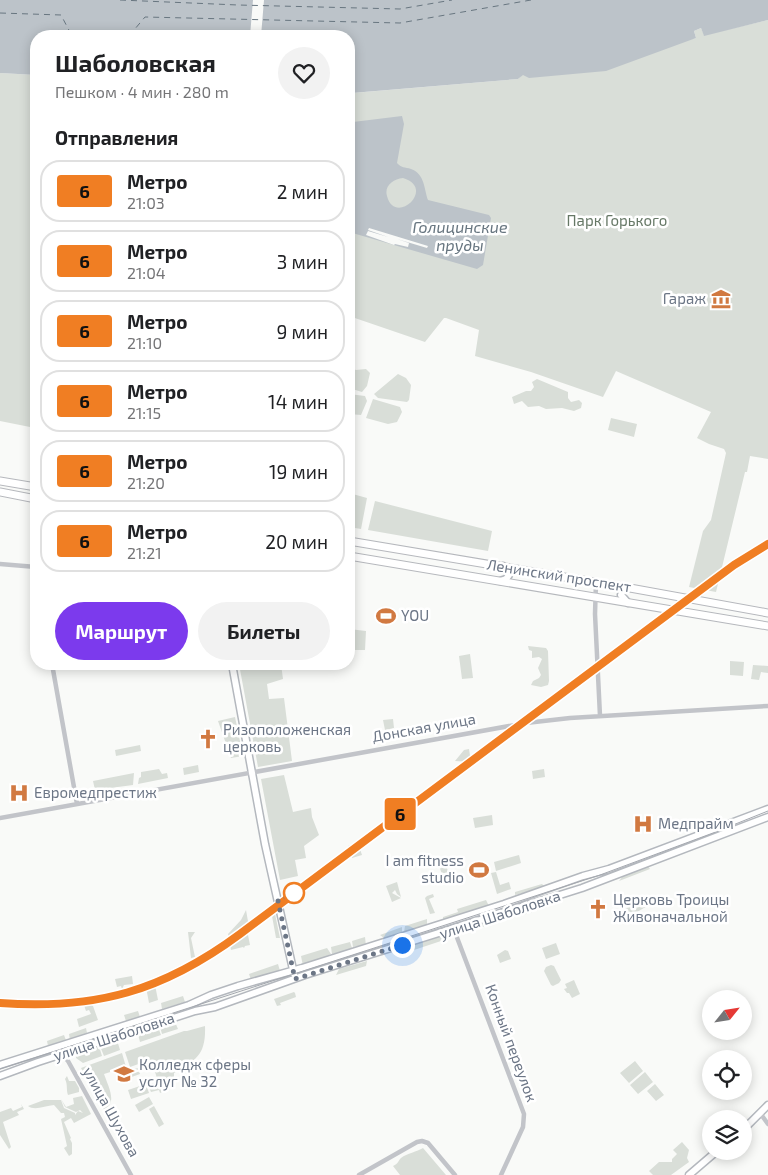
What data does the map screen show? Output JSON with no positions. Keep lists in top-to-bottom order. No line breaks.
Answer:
{"streets":{"main road":["Ленинский проспект","улица Шаболовка"],"street":["Донская улица","Конный переулок","улица Шухова"]},"crossings":[["улица Шаболовка","Конный переулок"],["улица Шаболовка","улица Шухова"]],"water":["Голицинские пруды"],"parks":["Парк Горького"],"places":{"museum":["Гараж"],"sports":["YOU","I am fitness studio"],"church":["Ризоположенская церковь","Церковь Троицы Живоначальной"],"hospital":["Евромедпрестиж","Медпрайм"],"school or university":["Колледж сферы услуг № 32"]},"lines":["metro line 6"],"north":"top right","page":{"on_map":"6","heading":[["Шаболовская","Пешком · 4 мин · 280 m"],"Отправления"],"list":[{"mark":"6","name":"Метро","note":"21:03","value":"2 мин"},{"mark":"6","name":"Метро","note":"21:04","value":"3 мин"},{"mark":"6","name":"Метро","note":"21:10","value":"9 мин"},{"mark":"6","name":"Метро","note":"21:15","value":"14 мин"},{"mark":"6","name":"Метро","note":"21:20","value":"19 мин"},{"mark":"6","name":"Метро","note":"21:21","value":"20 мин"}],"buttons":["Маршрут","Билеты"]}}
